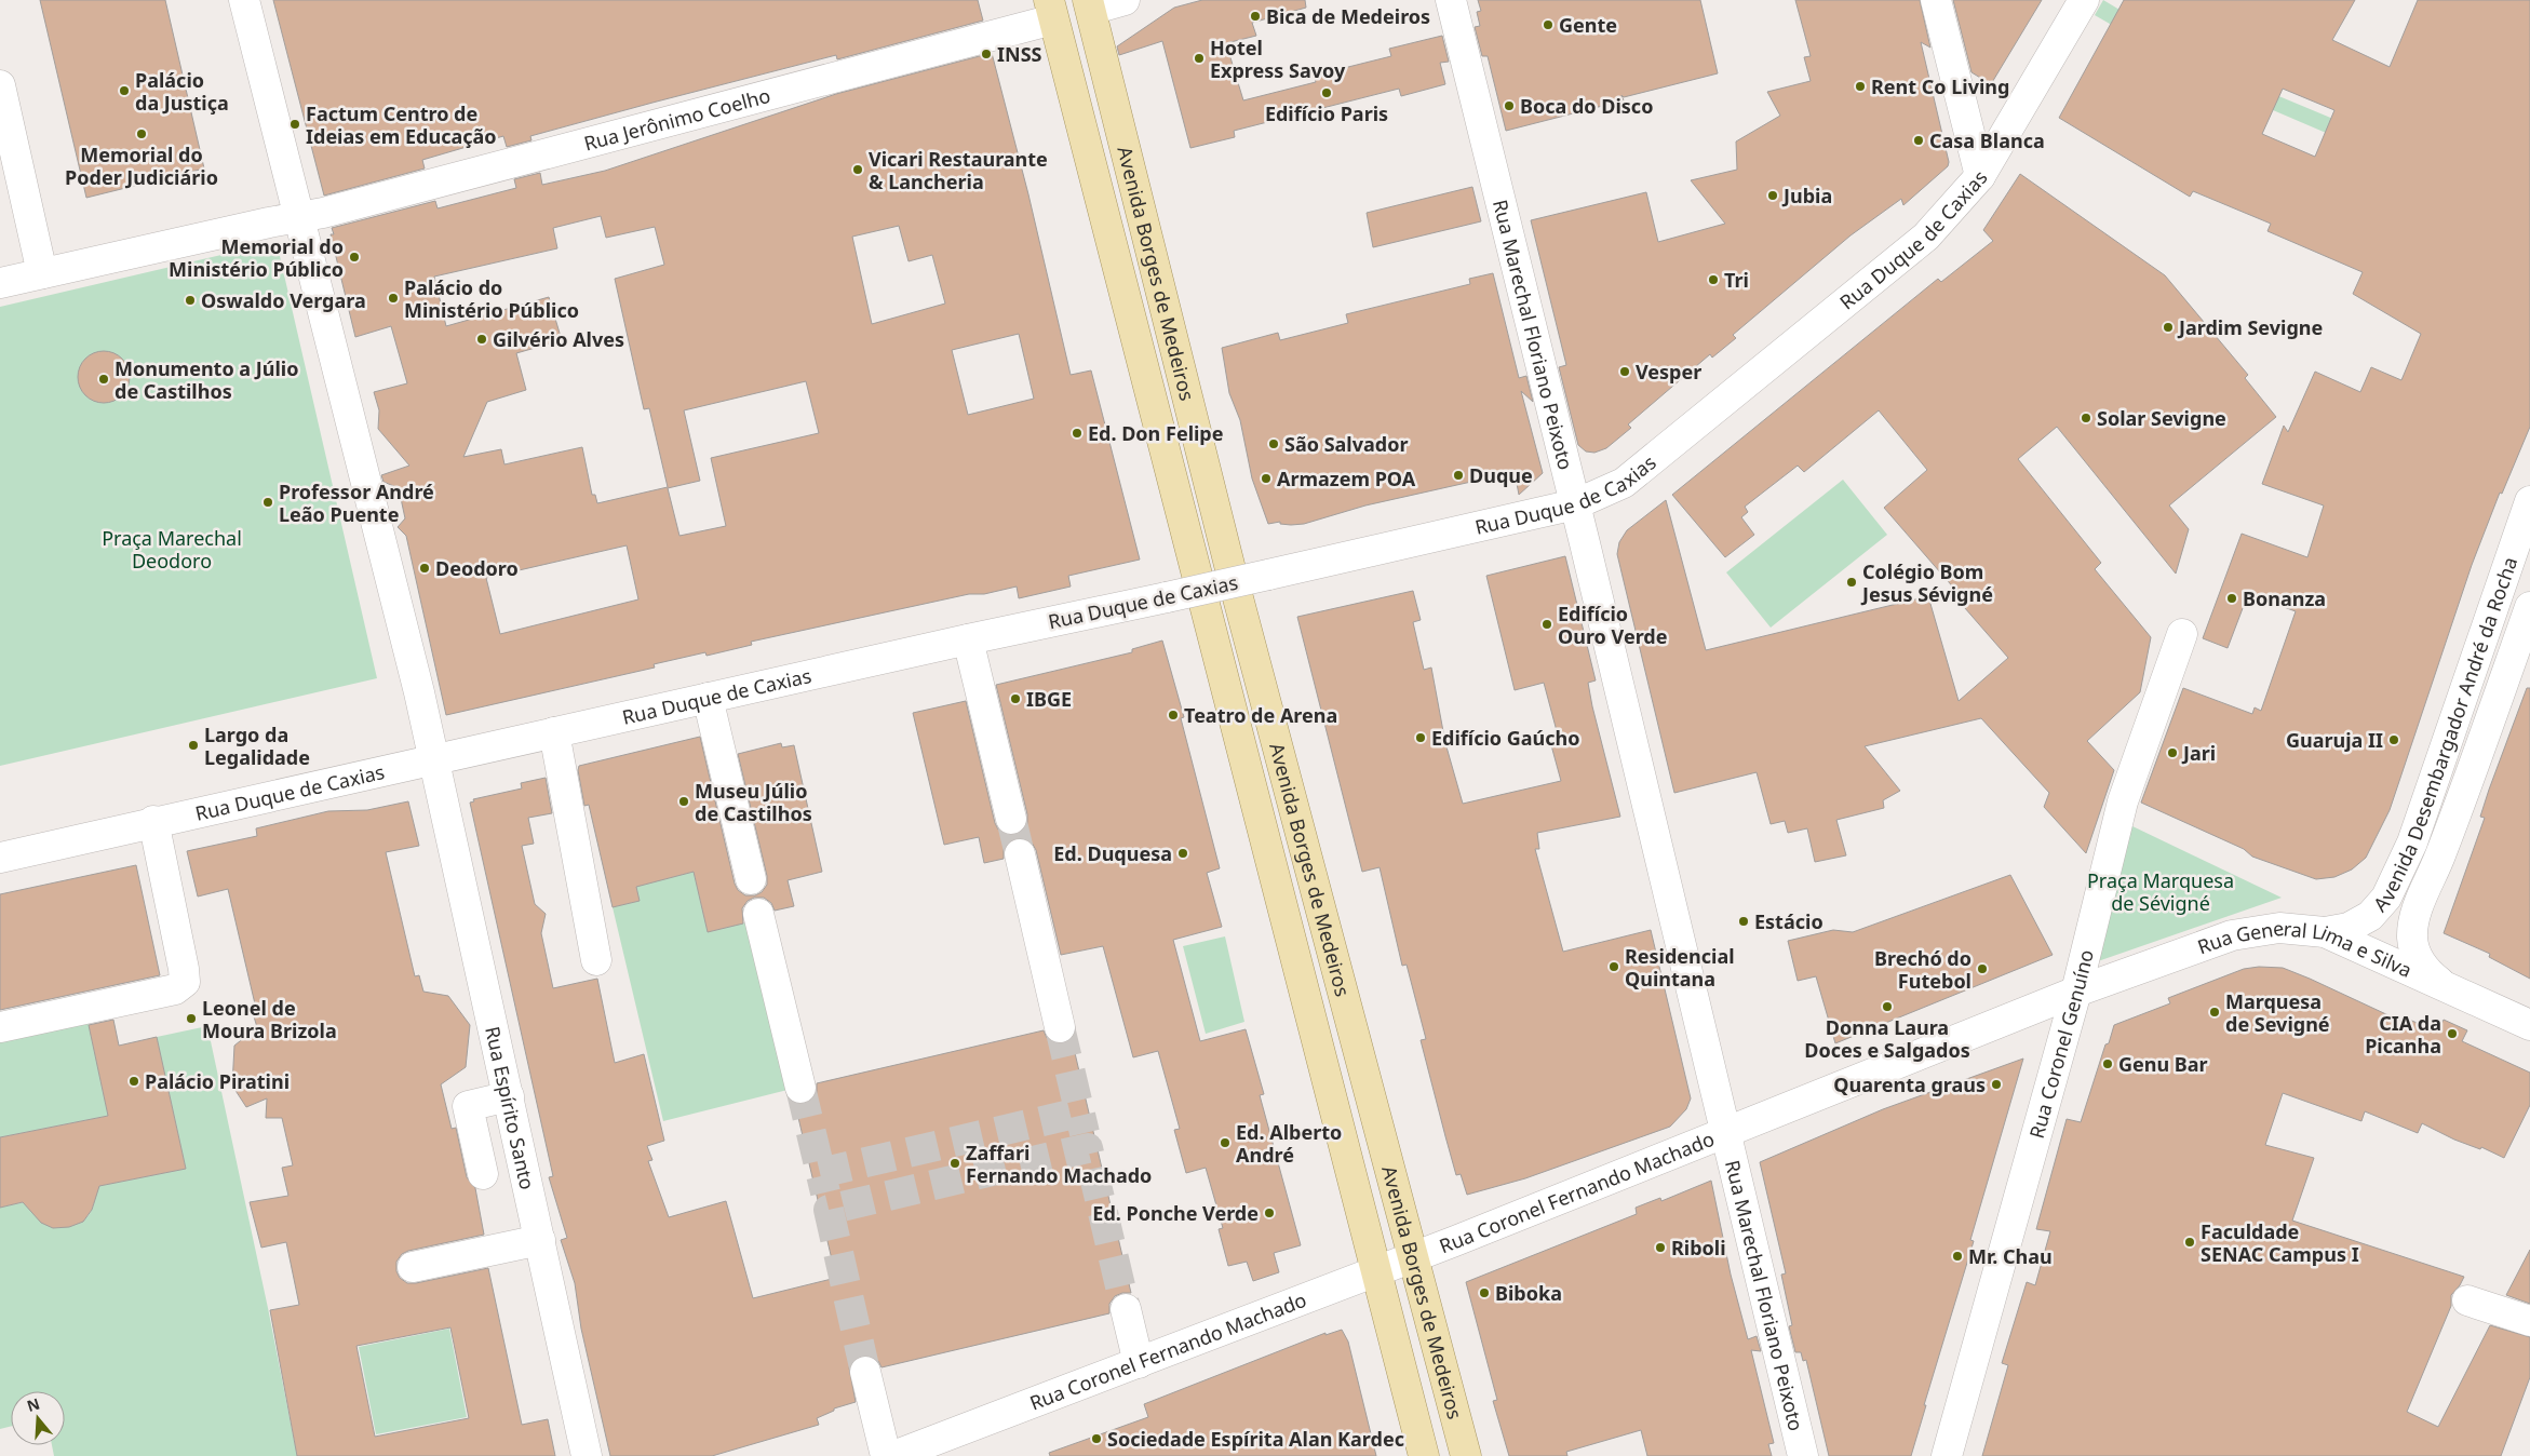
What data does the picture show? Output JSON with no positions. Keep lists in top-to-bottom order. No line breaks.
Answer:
{"streets":{"main road":["Avenida Borges de Medeiros"],"street":["Rua Jerônimo Coelho","Rua Duque de Caxias","Rua Marechal Floriano Peixoto","Avenida Desembargador André da Rocha","Rua General Lima e Silva","Rua Coronel Genuíno","Rua Espírito Santo","Rua Coronel Fernando Machado"]},"crossings":[["Rua Jerônimo Coelho","Avenida Borges de Medeiros"],["Rua Duque de Caxias","Rua Marechal Floriano Peixoto"],["Rua Duque de Caxias","Rua Espírito Santo"],["Avenida Borges de Medeiros","Rua Coronel Fernando Machado"],["Rua Marechal Floriano Peixoto","Rua Coronel Fernando Machado"],["Avenida Desembargador André da Rocha","Rua General Lima e Silva"],["Rua General Lima e Silva","Rua Coronel Genuíno"],["Rua General Lima e Silva","Rua Coronel Fernando Machado"],["Rua Coronel Genuíno","Rua Coronel Fernando Machado"]],"parks":["Praça Marechal Deodoro","Praça Marquesa de Sévigné"],"places":["Bica de Medeiros","Gente","INSS","Hotel Express Savoy","Rent Co Living","Palácio da Justiça","Edifício Paris","Boca do Disco","Factum Centro de Ideias em Educação","Memorial do Poder Judiciário","Casa Blanca","Vicari Restaurante & Lancheria","Jubia","Memorial do Ministério Público","Tri","Palácio do Ministério Público","Oswaldo Vergara","Jardim Sevigne","Gilvério Alves","Vesper","Monumento a Júlio de Castilhos","Solar Sevigne","Ed. Don Felipe","São Salvador","Duque","Armazem POA","Professor André Leão Puente","Deodoro","Colégio Bom Jesus Sévigné","Bonanza","Edifício Ouro Verde","IBGE","Teatro de Arena","Edifício Gaúcho","Guaruja II","Largo da Legalidade","Jari","Museu Júlio de Castilhos","Ed. Duquesa","Estácio","Residencial Quintana","Brechó do Futebol","Donna Laura Doces e Salgados","Marquesa de Sevigné","Leonel de Moura Brizola","CIA da Picanha","Genu Bar","Palácio Piratini","Quarenta graus","Ed. Alberto André","Zaffari Fernando Machado","Ed. Ponche Verde","Faculdade SENAC Campus I","Riboli","Mr. Chau","Biboka","Sociedade Espírita Alan Kardec"],"north":"top"}
